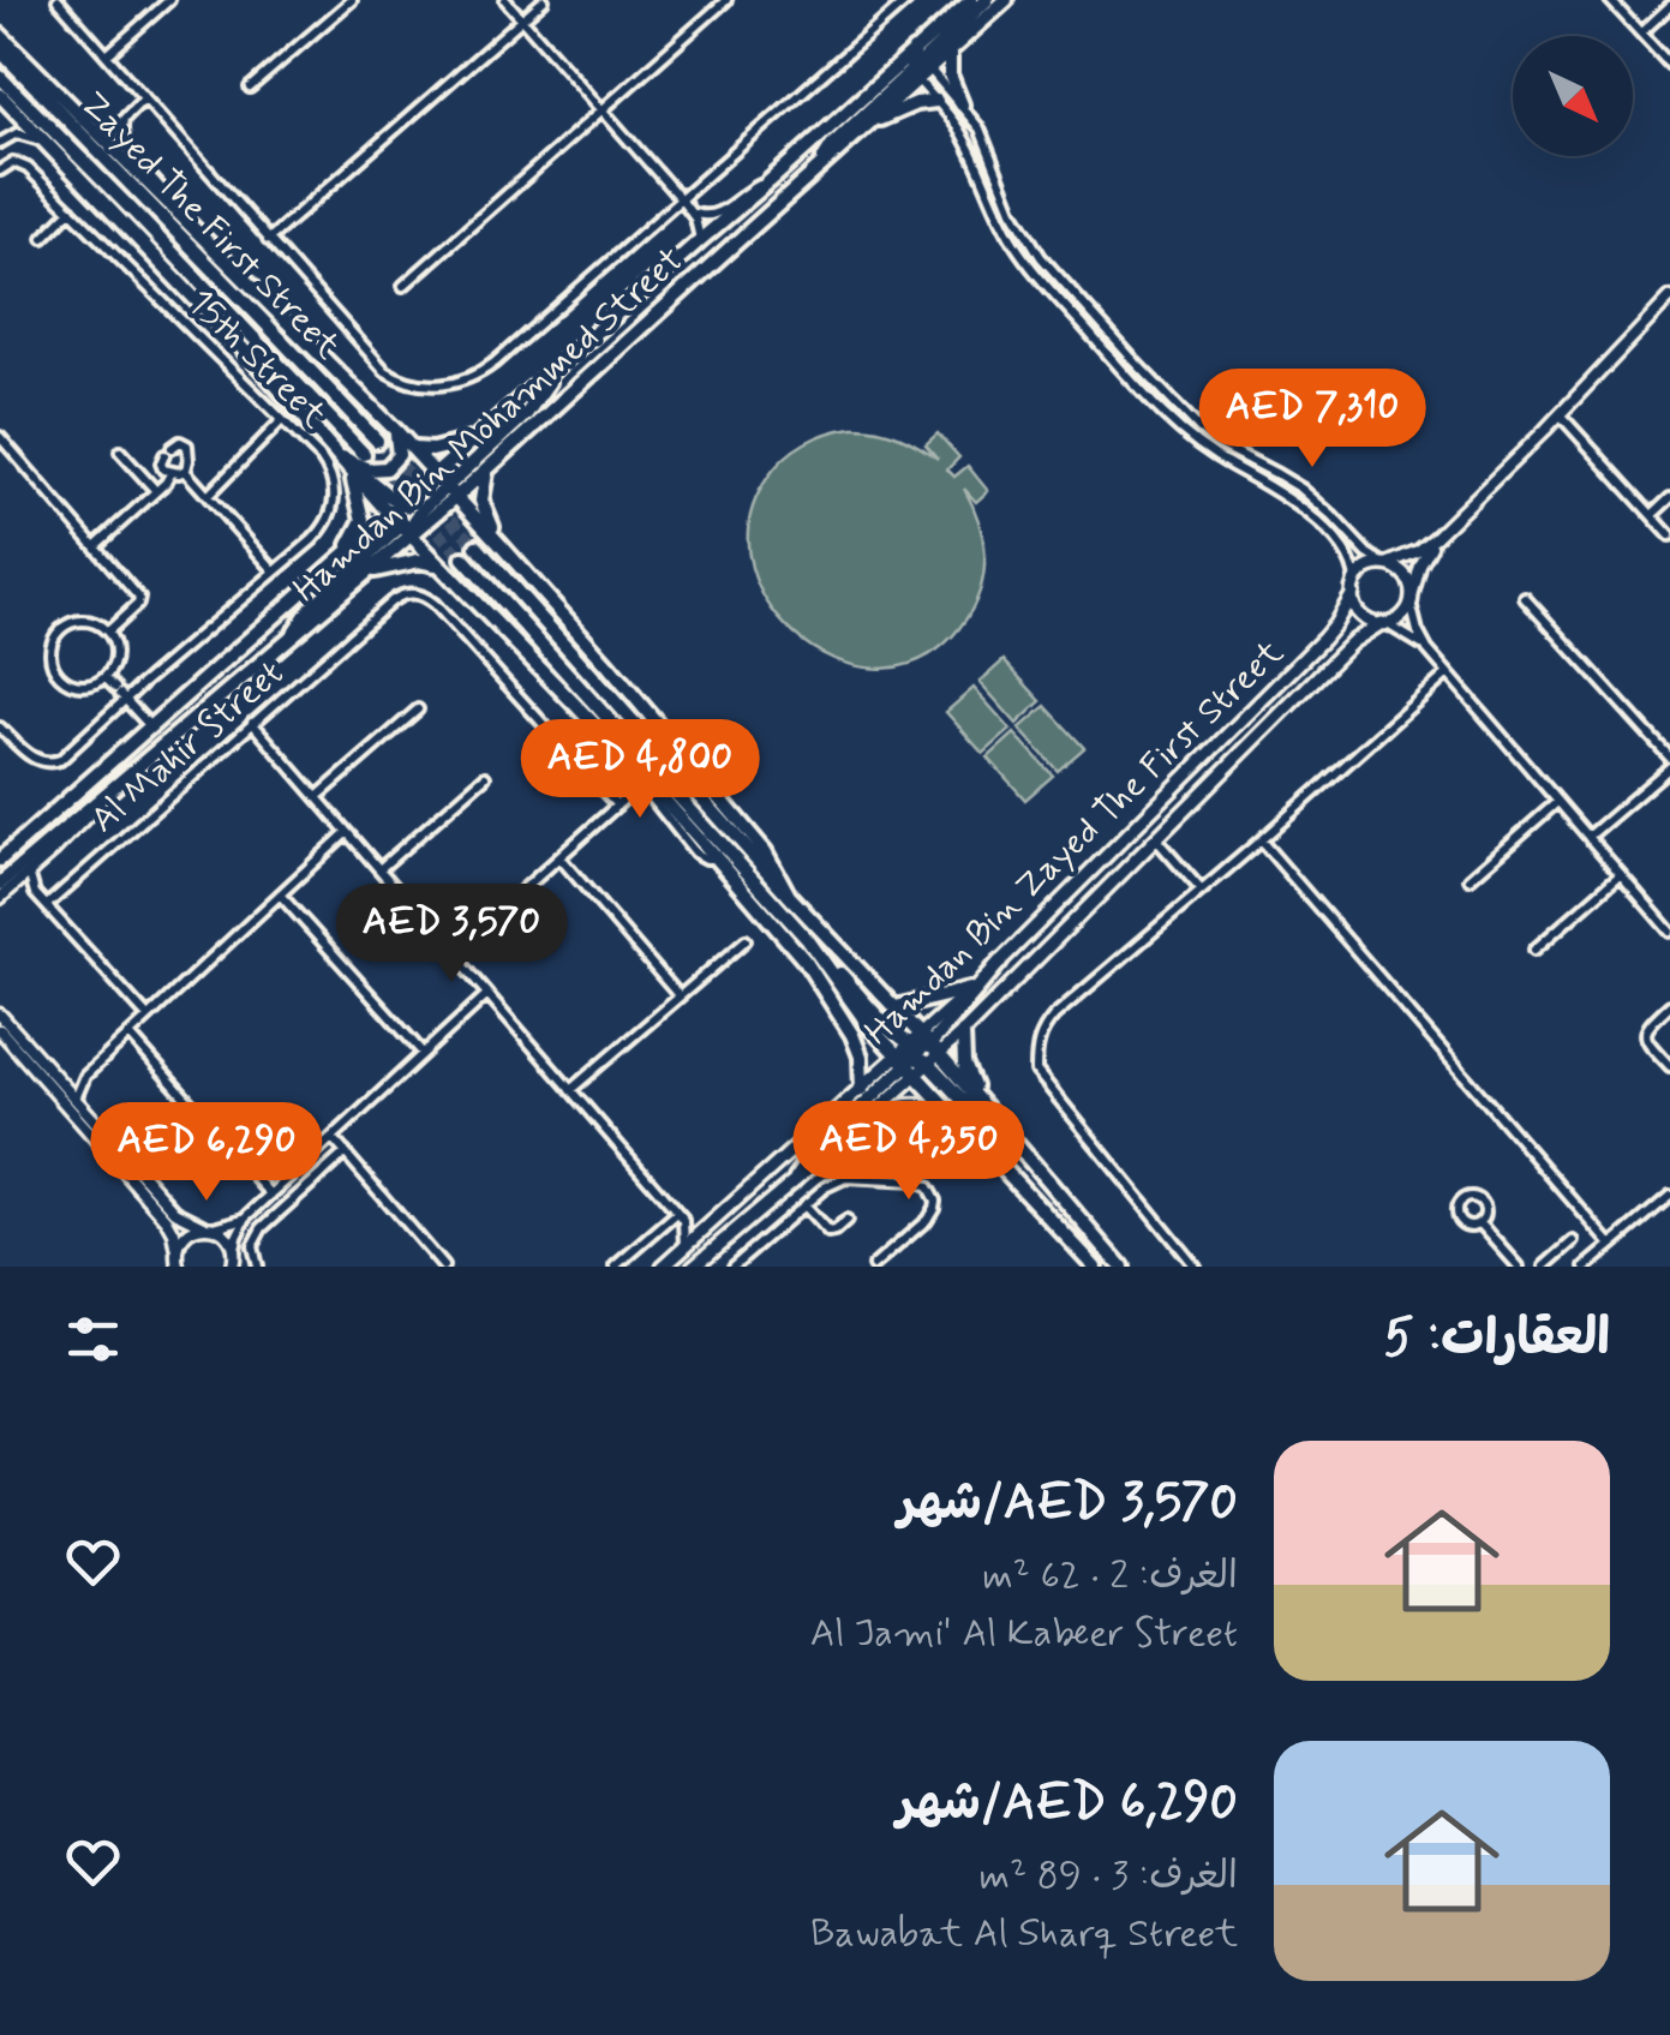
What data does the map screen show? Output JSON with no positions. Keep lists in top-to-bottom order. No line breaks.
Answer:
{"streets":{"main road":["Zayed The First Street","Hamdan Bin Mohammed Street","Hamdan Bin Zayed The First Street"],"street":["15th Street","Al Mahir Street"]},"north":"bottom right","page":{"price":["AED 7,310","AED 4,800","AED 3,570","AED 4,350","AED 6,290"],"heading":"العقارات: 5","list":[{"name":"AED 3,570/شهر","note":"الغرف: 2 · 62 m² · Al Jami' Al Kabeer Street"},{"name":"AED 6,290/شهر","note":"الغرف: 3 · 89 m² · Bawabat Al Sharq Street"}]}}
